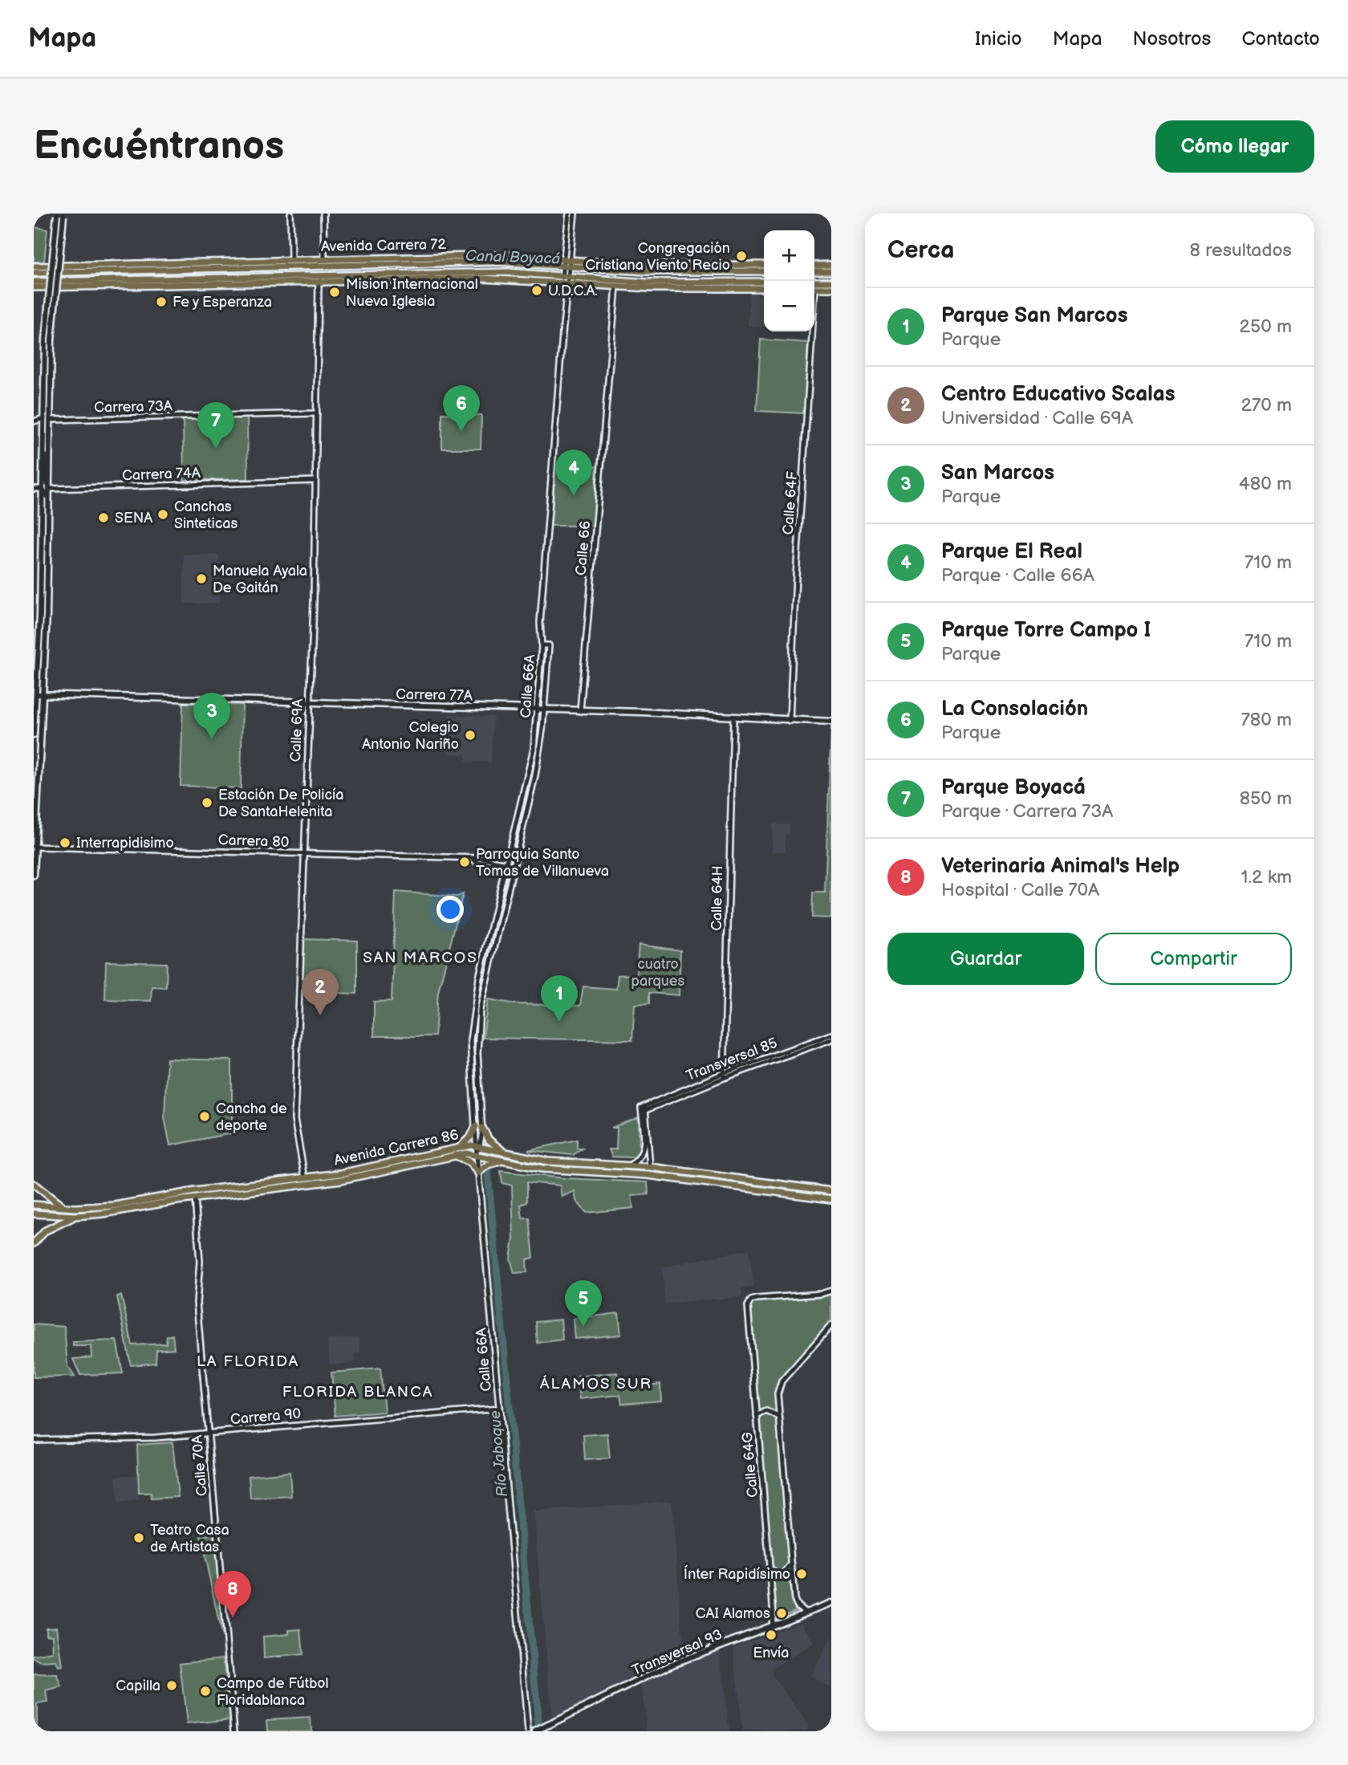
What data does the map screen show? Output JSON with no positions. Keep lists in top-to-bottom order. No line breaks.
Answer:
{"streets":{"main road":["Avenida Carrera 72","Carrera 77A","Avenida Carrera 86","Transversal 93"],"street":["Carrera 73A","Carrera 74A","Calle 64F","Calle 66","Calle 66A","Calle 69A","Carrera 80","Calle 64H","Transversal 85","Carrera 90","Calle 64G","Calle 70A"]},"crossings":[["Avenida Carrera 72","Calle 66"],["Avenida Carrera 72","Calle 66A"],["Avenida Carrera 72","Calle 69A"],["Carrera 73A","Calle 69A"],["Carrera 74A","Calle 69A"],["Calle 64F","Carrera 77A"],["Calle 66","Carrera 77A"],["Calle 66A","Carrera 77A"],["Calle 66A","Carrera 80"],["Calle 66A","Avenida Carrera 86"],["Calle 66A","Carrera 90"],["Carrera 77A","Calle 69A"],["Carrera 77A","Calle 64H"],["Calle 69A","Carrera 80"],["Calle 69A","Avenida Carrera 86"],["Calle 64H","Transversal 85"],["Avenida Carrera 86","Calle 70A"],["Carrera 90","Calle 70A"],["Calle 64G","Transversal 93"]],"districts":["SAN MARCOS","LA FLORIDA","ÁLAMOS SUR","FLORIDA BLANCA"],"water":["Canal Boyacá","Río Jaboque"],"parks":["cuatro parques"],"places":["Congregación Cristiana Viento Recio","U.D.C.A.","Mision Internacional Nueva Iglesia","Fe y Esperanza","Canchas Sinteticas","SENA","Manuela Ayala De Gaitán","Colegio Antonio Nariño","Estación De Policía De SantaHelenita","Interrapidisimo","Parroquia Santo Tomas de Villanueva","Cancha de deporte","Teatro Casa de Artistas","Ínter Rapidísimo","CAI Alamos","Envía","Capilla","Campo de Fútbol Floridablanca"],"page":{"header":"Mapa","nav":["Inicio","Mapa","Nosotros","Contacto"],"buttons":["Cómo llegar",["Guardar","Compartir"]],"title":"Encuéntranos","heading":["Cerca","8 resultados"],"map_buttons":["+","−"],"list":[{"mark":"1","name":"Parque San Marcos","note":"Parque","value":"250 m"},{"mark":"2","name":"Centro Educativo Scalas","note":"Universidad · Calle 69A","value":"270 m"},{"mark":"3","name":"San Marcos","note":"Parque","value":"480 m"},{"mark":"4","name":"Parque El Real","note":"Parque · Calle 66A","value":"710 m"},{"mark":"5","name":"Parque Torre Campo I","note":"Parque","value":"710 m"},{"mark":"6","name":"La Consolación","note":"Parque","value":"780 m"},{"mark":"7","name":"Parque Boyacá","note":"Parque · Carrera 73A","value":"850 m"},{"mark":"8","name":"Veterinaria Animal's Help","note":"Hospital · Calle 70A","value":"1.2 km"}],"pins":["6","7","4","3","2","1","5","8"]}}
